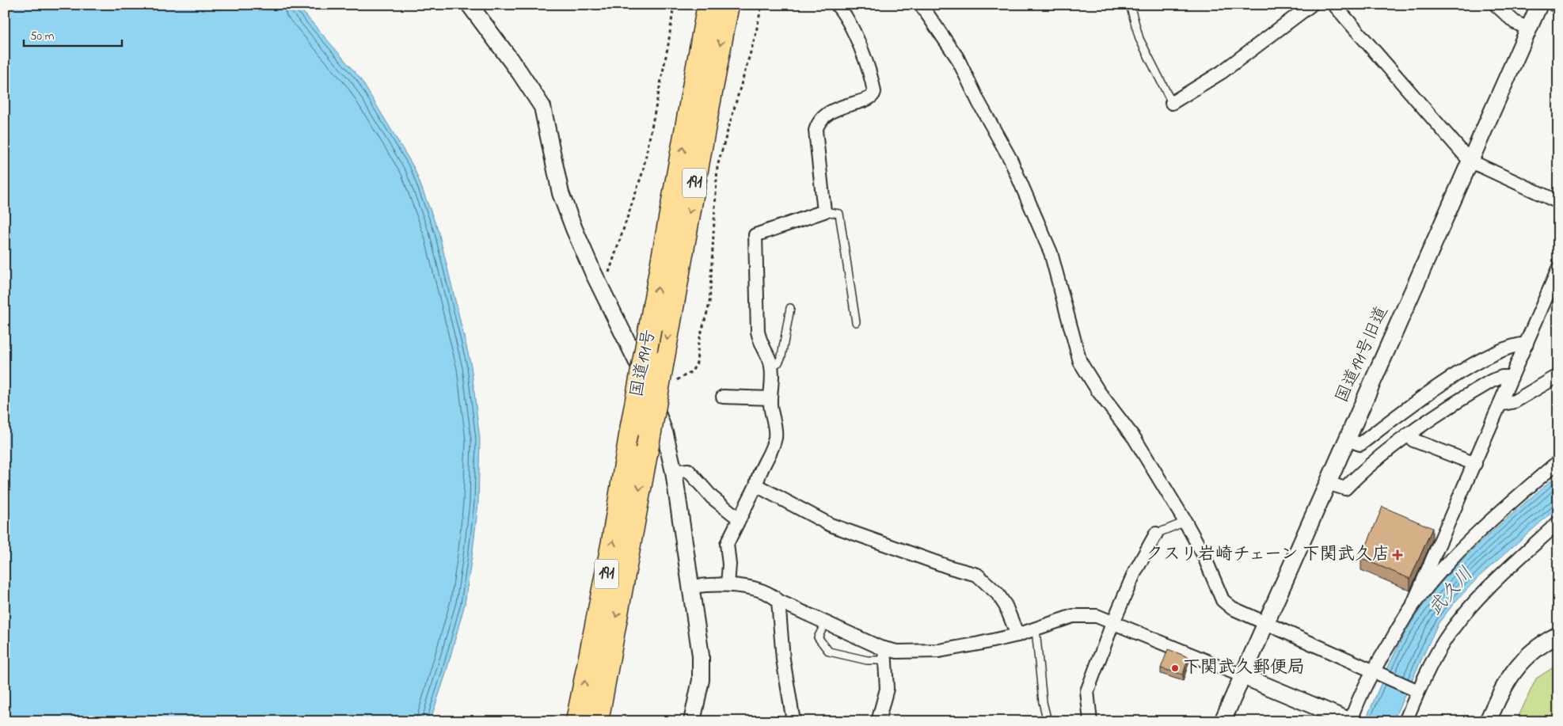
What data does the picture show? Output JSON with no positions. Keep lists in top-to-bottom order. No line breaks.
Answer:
{"streets":{"highway":["191","国道191号"],"street":["国道191号旧道"]},"water":["武久川"],"places":{"health":["クスリ岩崎チェーン 下関武久店"],"other":["下関武久郵便局"]},"scale_bar":"50 m"}
